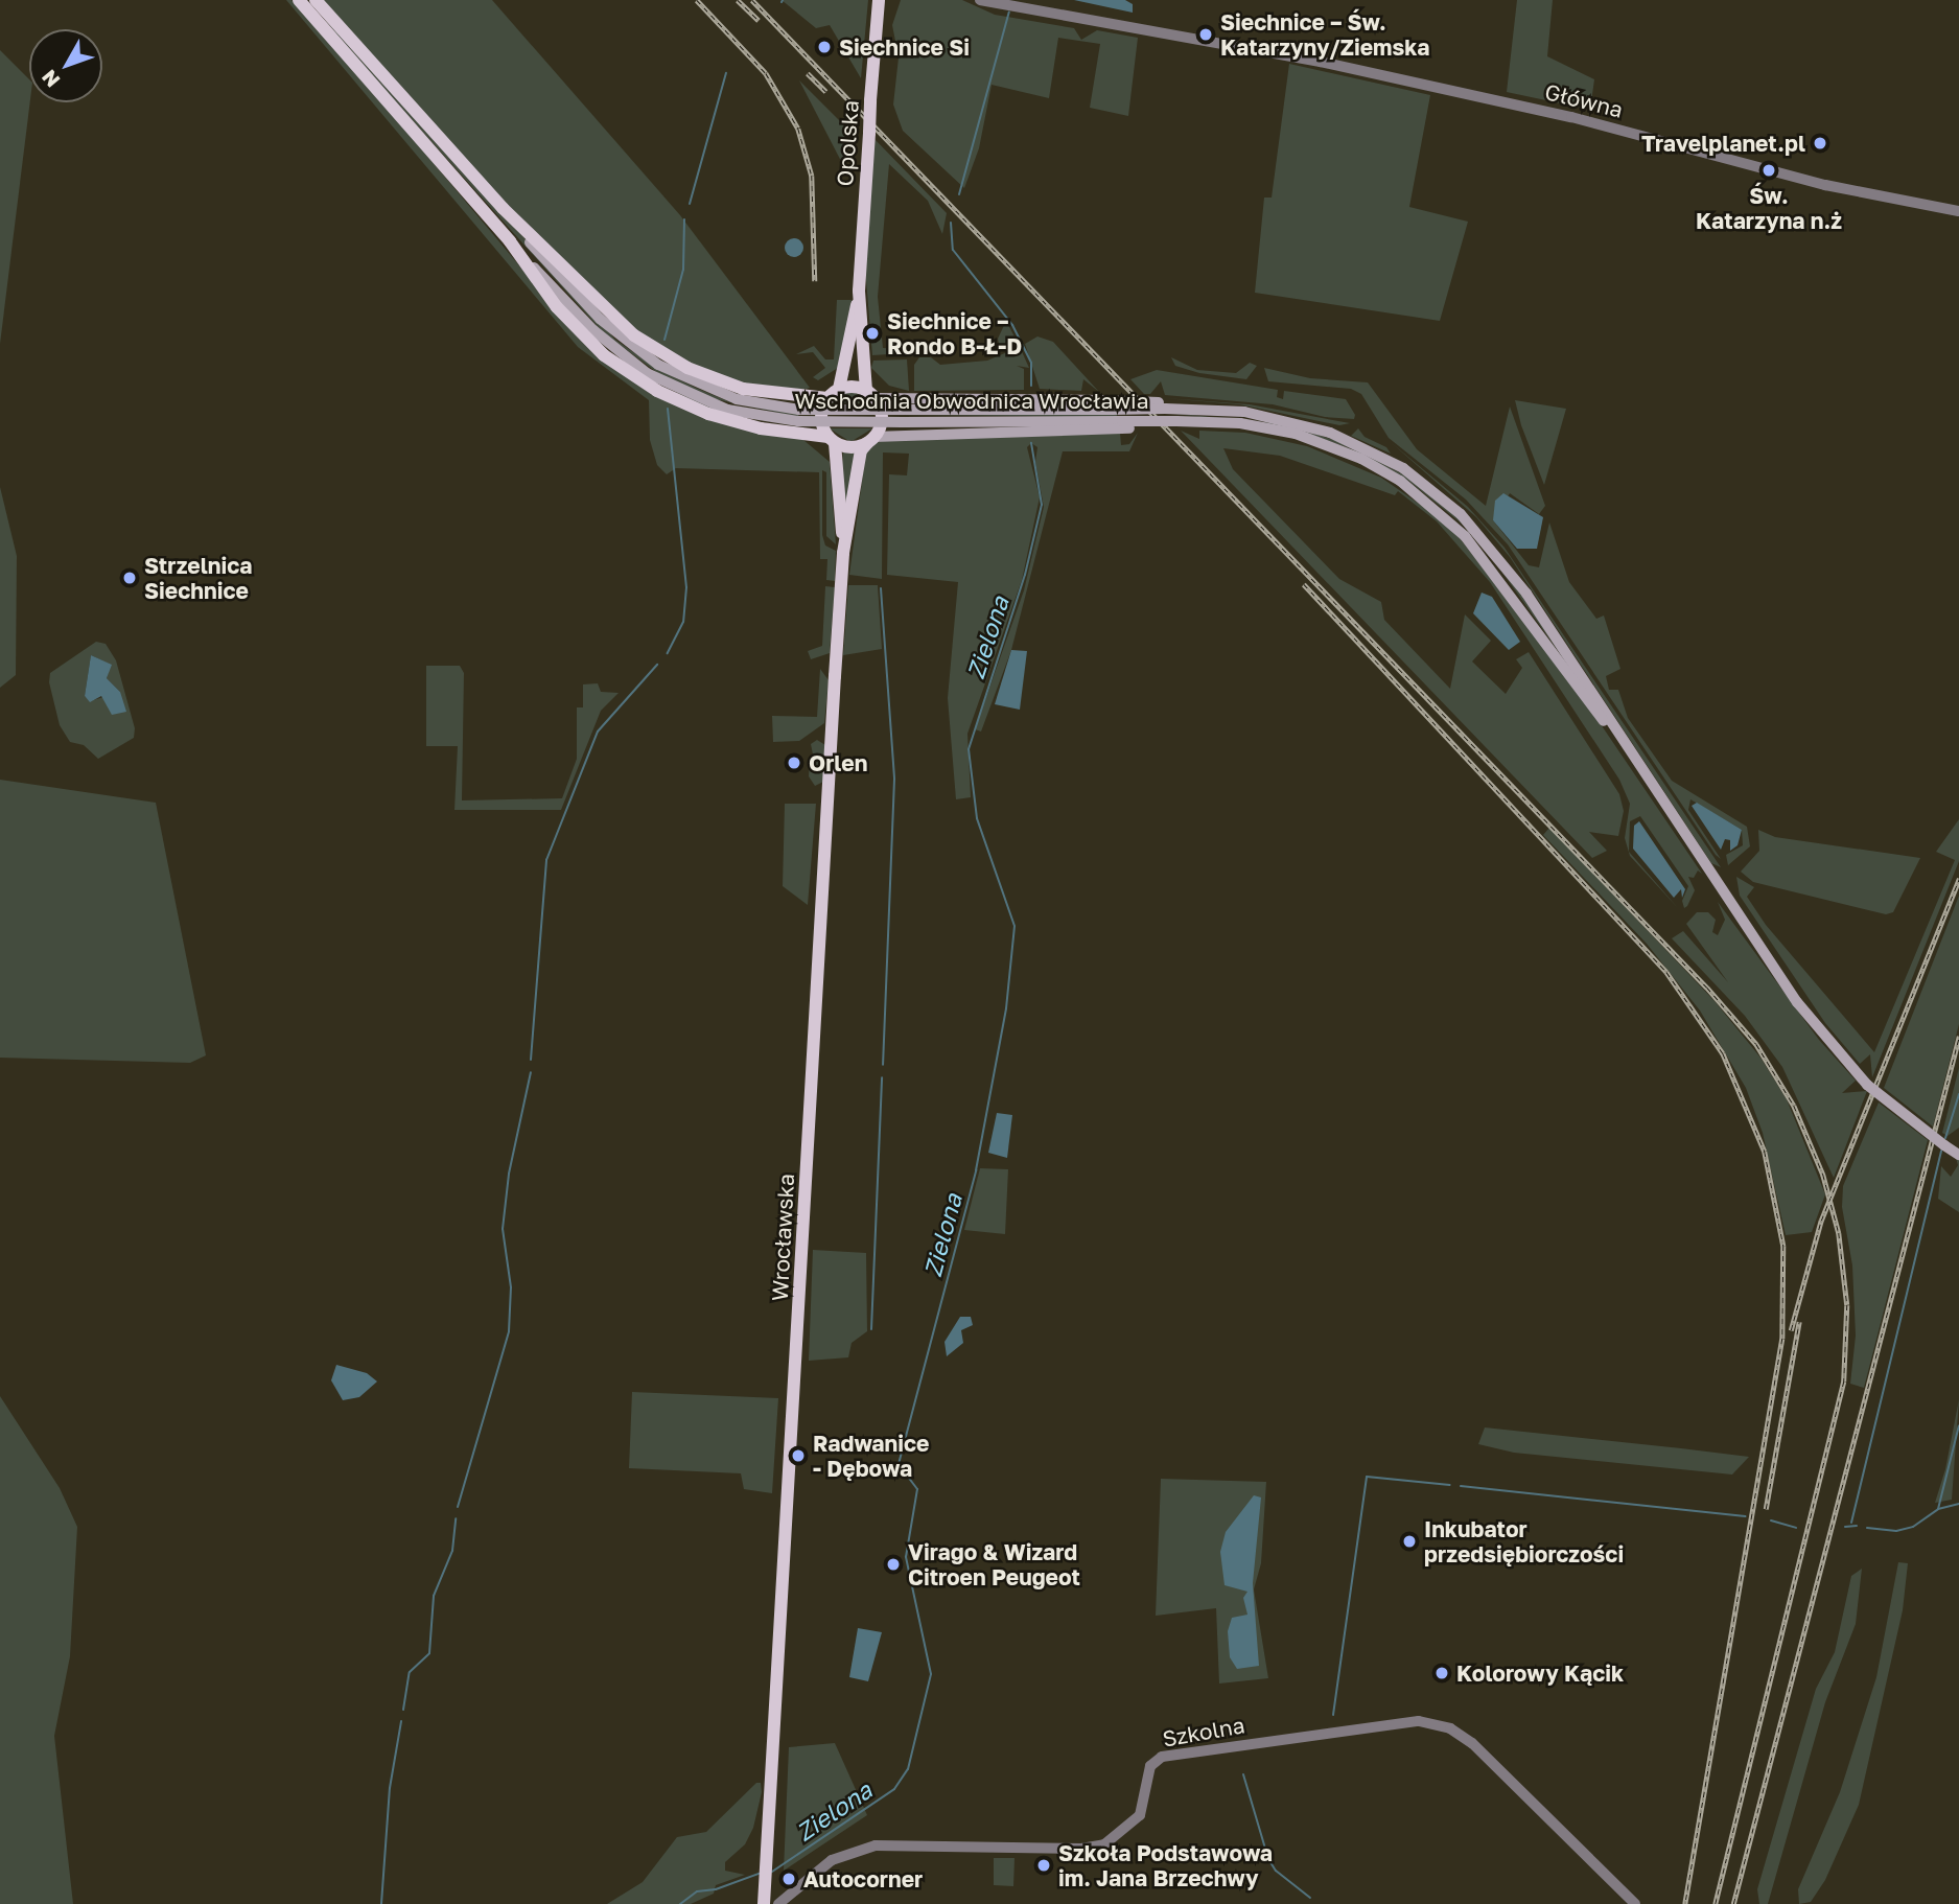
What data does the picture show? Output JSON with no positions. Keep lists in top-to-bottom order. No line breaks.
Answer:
{"streets":{"main road":["Opolska","Wschodnia Obwodnica Wrocławia","Wrocławska"],"street":["Główna","Szkolna"]},"water":["Zielona"],"places":["Siechnice – Św. Katarzyny/Ziemska","Siechnice Si","Travelplanet.pl","Św. Katarzyna n.ż","Siechnice – Rondo B-Ł-D","Strzelnica Siechnice","Orlen","Radwanice - Dębowa","Inkubator przedsiębiorczości","Virago & Wizard Citroen Peugeot","Kolorowy Kącik","Szkoła Podstawowa im. Jana Brzechwy","Autocorner"],"north":"bottom left"}
